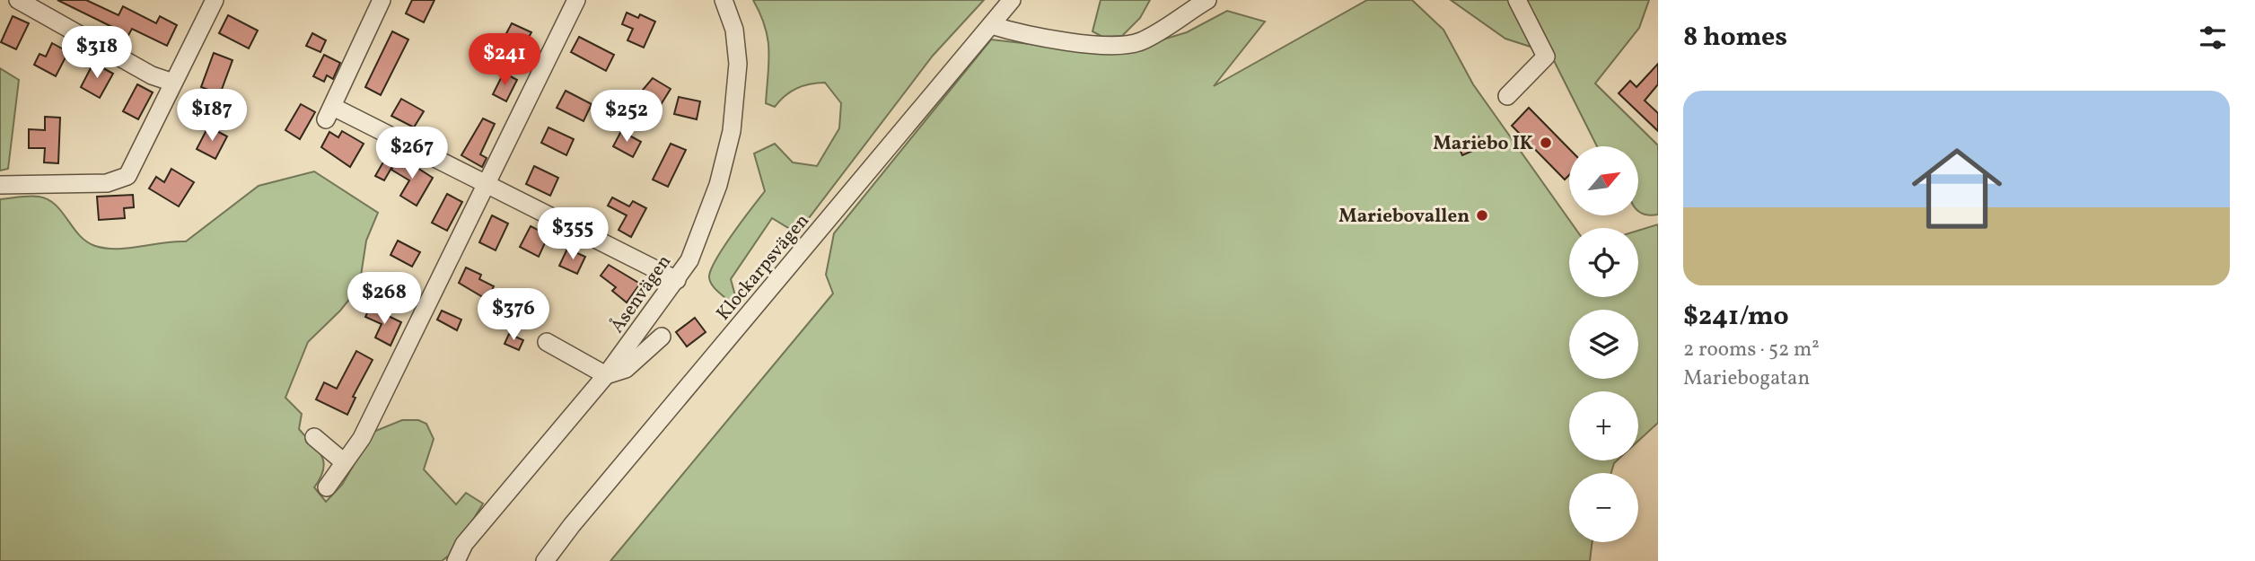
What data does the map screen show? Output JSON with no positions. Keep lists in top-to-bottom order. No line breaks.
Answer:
{"streets":{"street":["Klockarpsvägen","Åsenvägen"]},"places":["Mariebo IK","Mariebovallen"],"north":"top right","page":{"heading":"8 homes","price":["$318","$241","$187","$252","$267","$355","$268","$376"],"list":[{"name":"$241/mo","note":"2 rooms · 52 m² · Mariebogatan"}],"map_buttons":["+","−"]}}
